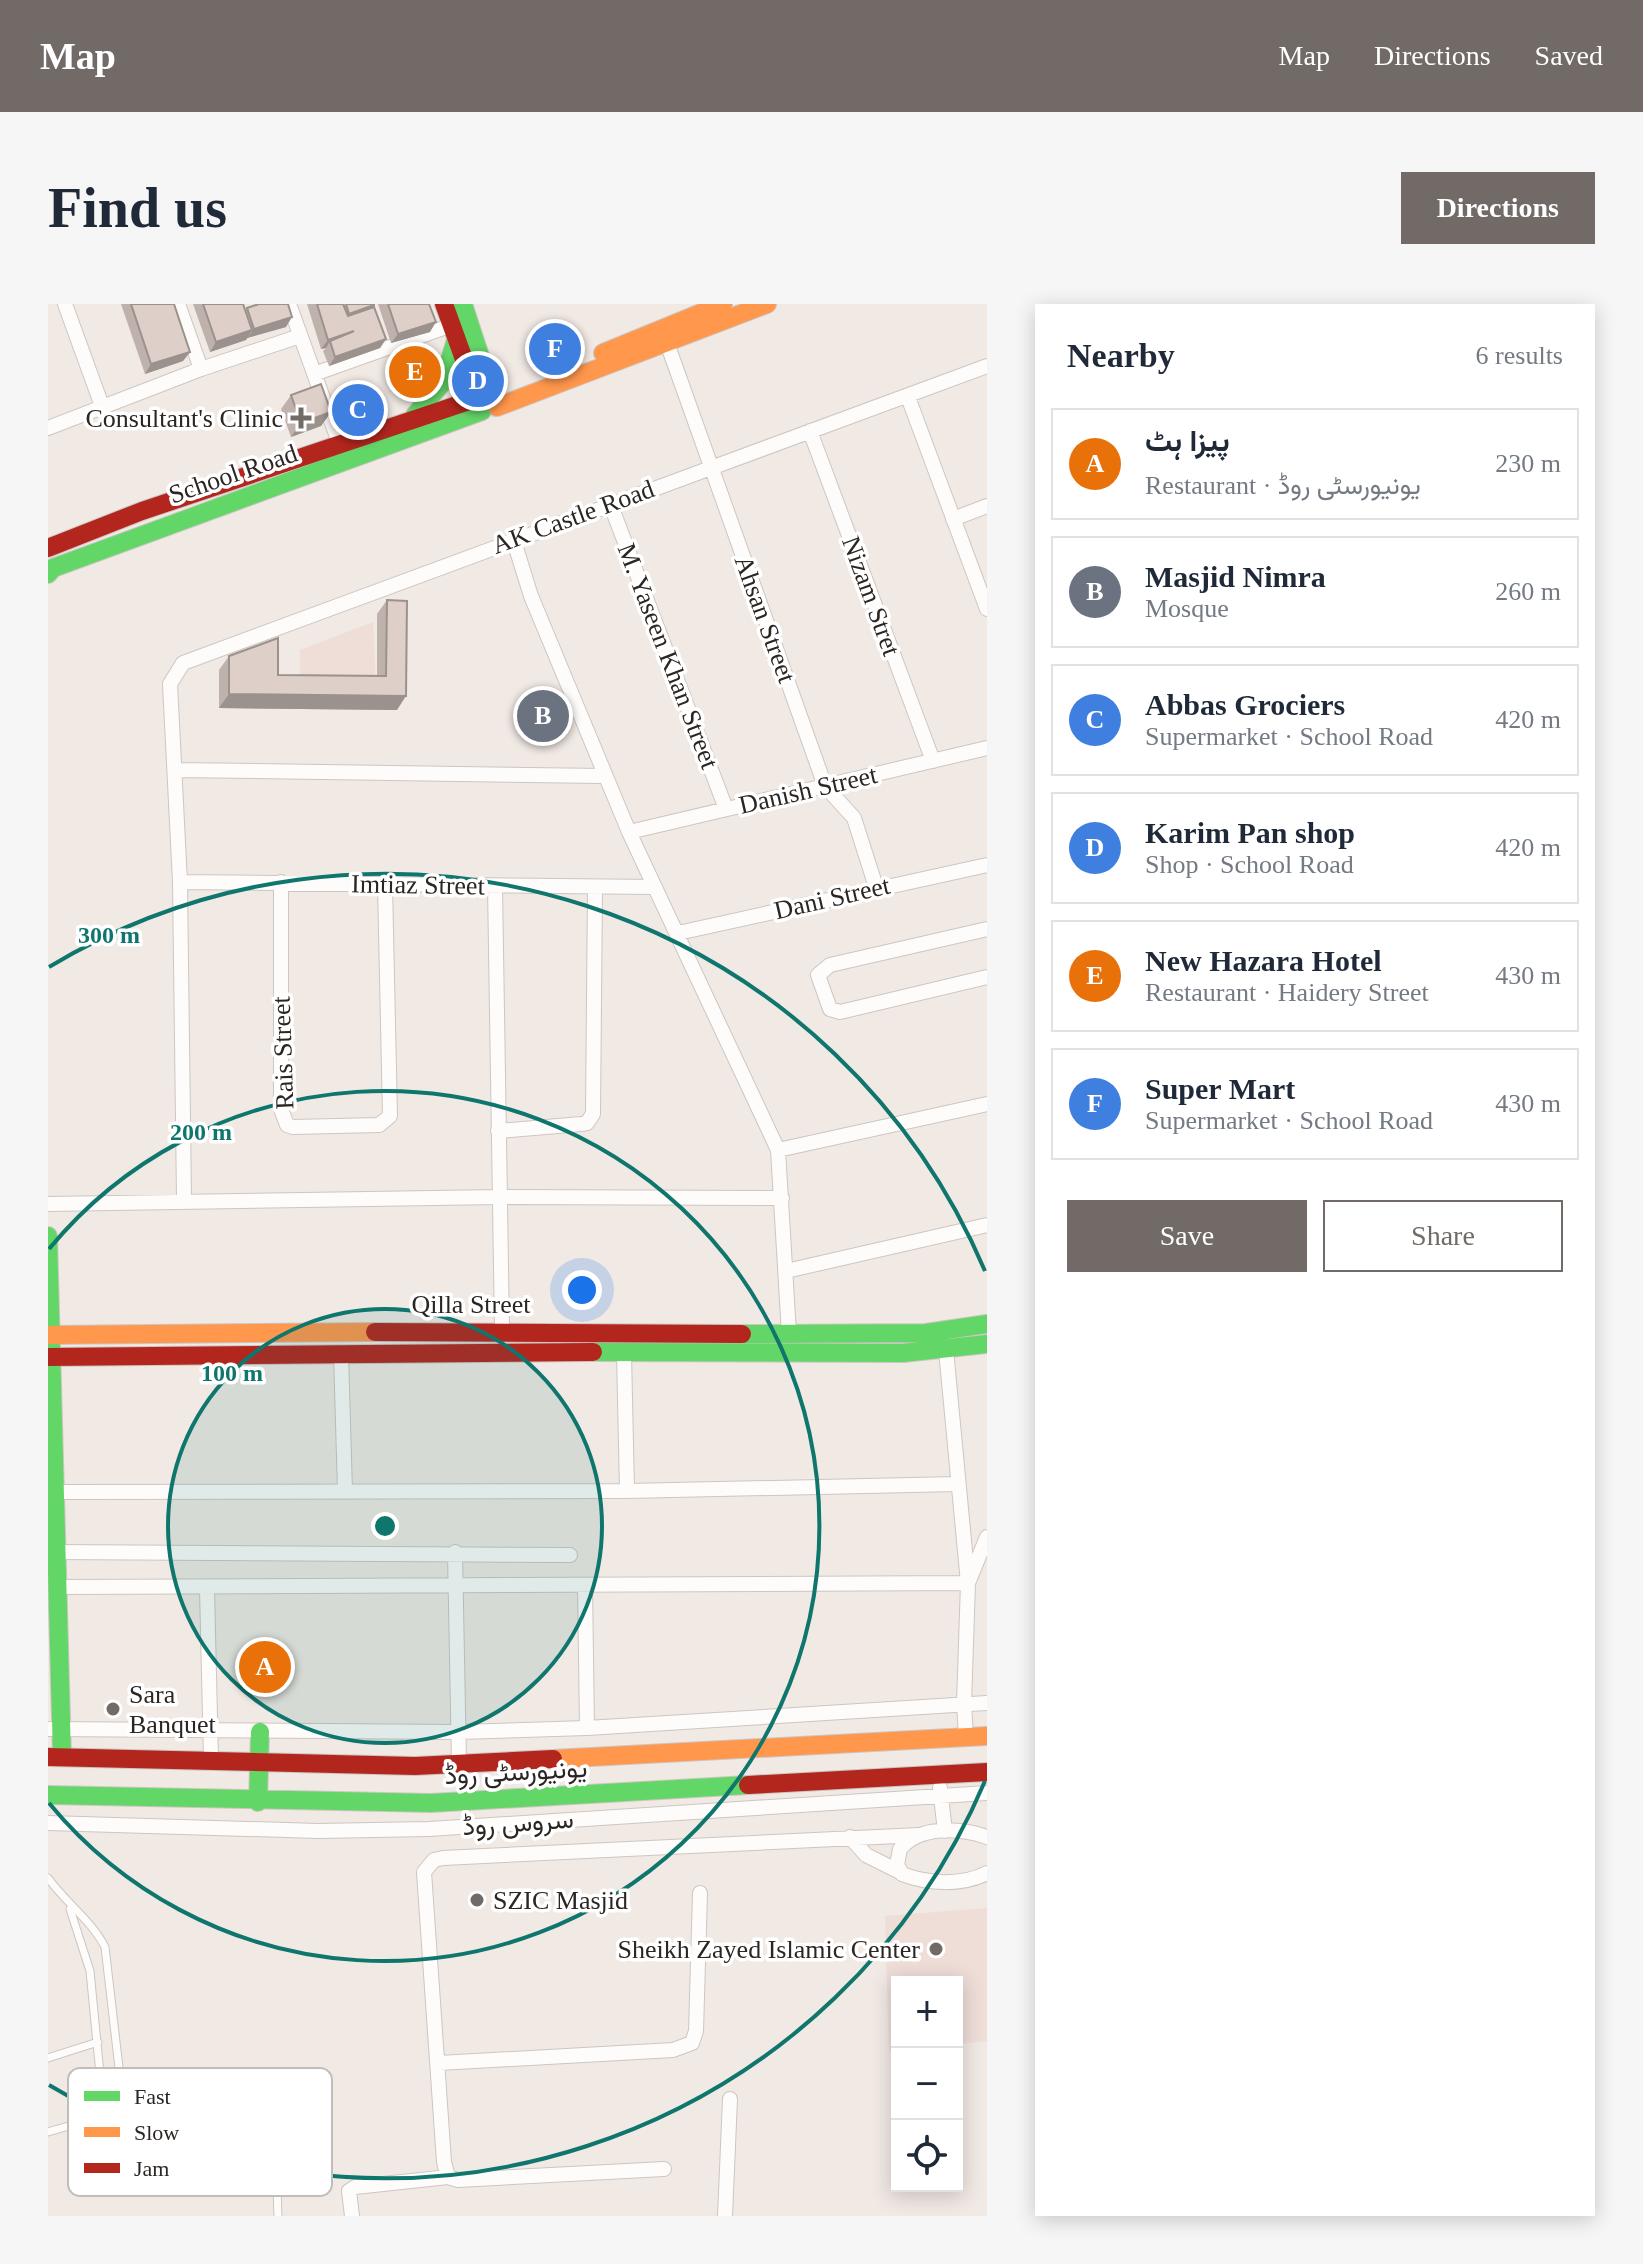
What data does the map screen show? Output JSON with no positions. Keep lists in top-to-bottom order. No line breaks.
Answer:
{"streets":{"street":["School Road","AK Castle Road","Nizam Stret","Ahsan Street","M. Yaseen Khan Street","Danish Street","Imtiaz Street","Dani Street","Rais Street","Qilla Street","یونیورسٹی روڈ","سروس روڈ"]},"crossings":[["School Road","Ahsan Street"],["AK Castle Road","Nizam Stret"],["AK Castle Road","Ahsan Street"],["AK Castle Road","M. Yaseen Khan Street"],["Nizam Stret","Danish Street"],["Ahsan Street","Danish Street"],["Ahsan Street","Dani Street"],["M. Yaseen Khan Street","Danish Street"],["Imtiaz Street","Rais Street"]],"places":{"health":["Consultant's Clinic"],"other":["Sara Banquet","SZIC Masjid","Sheikh Zayed Islamic Center"]},"legend":["Fast","Slow","Jam"],"page":{"header":"Map","nav":["Map","Directions","Saved"],"buttons":["Directions",["Save","Share"]],"title":"Find us","heading":["Nearby","6 results"],"pins":["F","E","D","C","B","A"],"list":[{"mark":"A","name":"پیزا ہٹ","note":"Restaurant · یونیورسٹی روڈ","value":"230 m"},{"mark":"B","name":"Masjid Nimra","note":"Mosque","value":"260 m"},{"mark":"C","name":"Abbas Grociers","note":"Supermarket · School Road","value":"420 m"},{"mark":"D","name":"Karim Pan shop","note":"Shop · School Road","value":"420 m"},{"mark":"E","name":"New Hazara Hotel","note":"Restaurant · Haidery Street","value":"430 m"},{"mark":"F","name":"Super Mart","note":"Supermarket · School Road","value":"430 m"}],"map_buttons":["+","−"]},"rings":["300 m","200 m","100 m"]}
